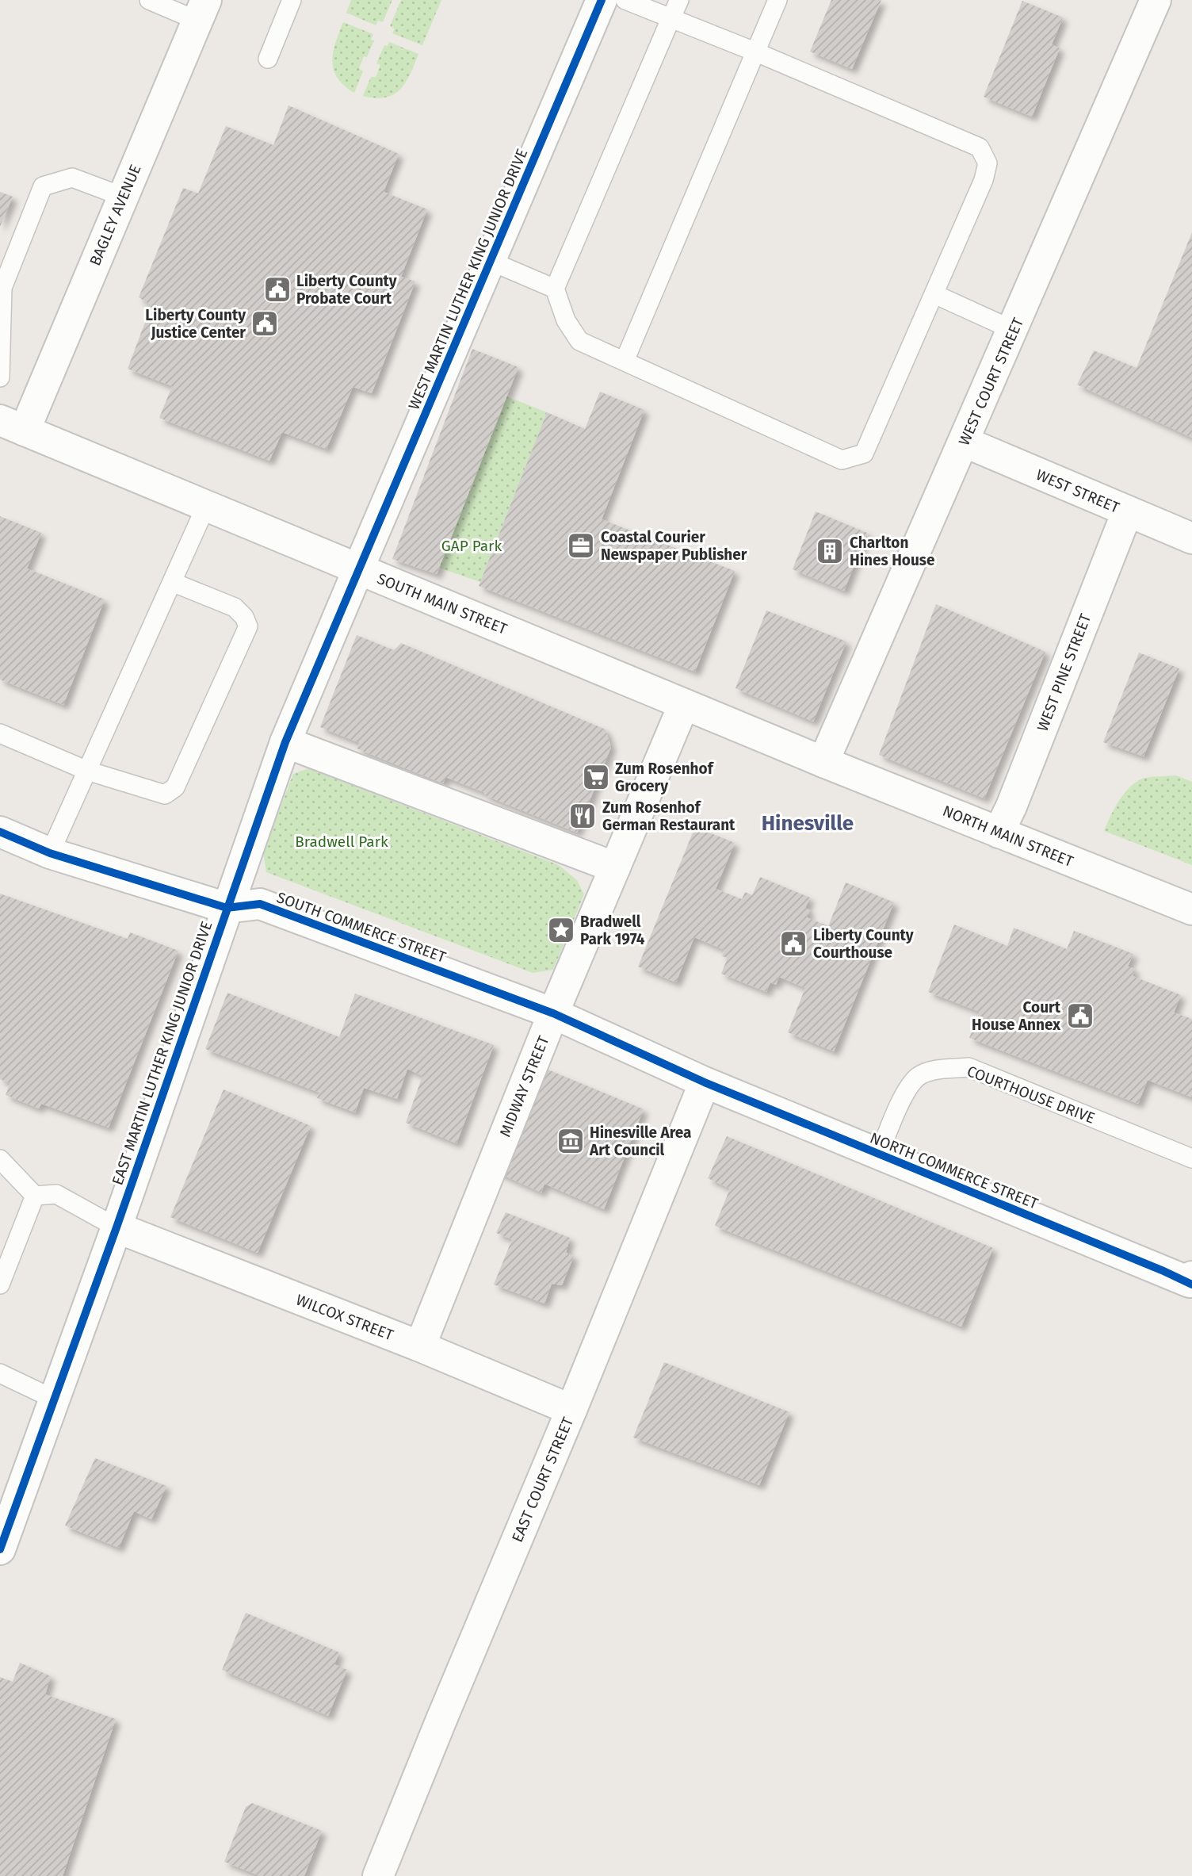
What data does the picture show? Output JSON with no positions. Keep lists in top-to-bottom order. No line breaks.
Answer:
{"streets":{"street":["BAGLEY AVENUE","WEST MARTIN LUTHER KING JUNIOR DRIVE","WEST COURT STREET","WEST STREET","SOUTH MAIN STREET","WEST PINE STREET","NORTH MAIN STREET","SOUTH COMMERCE STREET","EAST MARTIN LUTHER KING JUNIOR DRIVE","MIDWAY STREET","NORTH COMMERCE STREET","WILCOX STREET","EAST COURT STREET"],"lane":["COURTHOUSE DRIVE"]},"crossings":[["BAGLEY AVENUE","SOUTH MAIN STREET"],["WEST MARTIN LUTHER KING JUNIOR DRIVE","SOUTH MAIN STREET"],["WEST MARTIN LUTHER KING JUNIOR DRIVE","EAST MARTIN LUTHER KING JUNIOR DRIVE"],["WEST COURT STREET","WEST STREET"],["WEST COURT STREET","SOUTH MAIN STREET"],["WEST COURT STREET","NORTH MAIN STREET"],["WEST STREET","WEST PINE STREET"],["SOUTH MAIN STREET","NORTH MAIN STREET"],["SOUTH MAIN STREET","EAST MARTIN LUTHER KING JUNIOR DRIVE"],["SOUTH MAIN STREET","MIDWAY STREET"],["WEST PINE STREET","NORTH MAIN STREET"],["SOUTH COMMERCE STREET","EAST MARTIN LUTHER KING JUNIOR DRIVE"],["SOUTH COMMERCE STREET","MIDWAY STREET"],["SOUTH COMMERCE STREET","NORTH COMMERCE STREET"],["SOUTH COMMERCE STREET","EAST COURT STREET"],["EAST MARTIN LUTHER KING JUNIOR DRIVE","WILCOX STREET"],["MIDWAY STREET","WILCOX STREET"],["COURTHOUSE DRIVE","NORTH COMMERCE STREET"],["NORTH COMMERCE STREET","EAST COURT STREET"],["WILCOX STREET","EAST COURT STREET"]],"districts":["Hinesville"],"parks":["GAP Park","Bradwell Park"],"places":{"public building":["Liberty County Probate Court","Liberty County Justice Center","Liberty County Courthouse","Court House Annex"],"office":["Coastal Courier Newspaper Publisher"],"building":["Charlton Hines House"],"supermarket":["Zum Rosenhof Grocery"],"restaurant":["Zum Rosenhof German Restaurant"],"place":["Bradwell Park 1974"],"museum":["Hinesville Area Art Council"]}}
